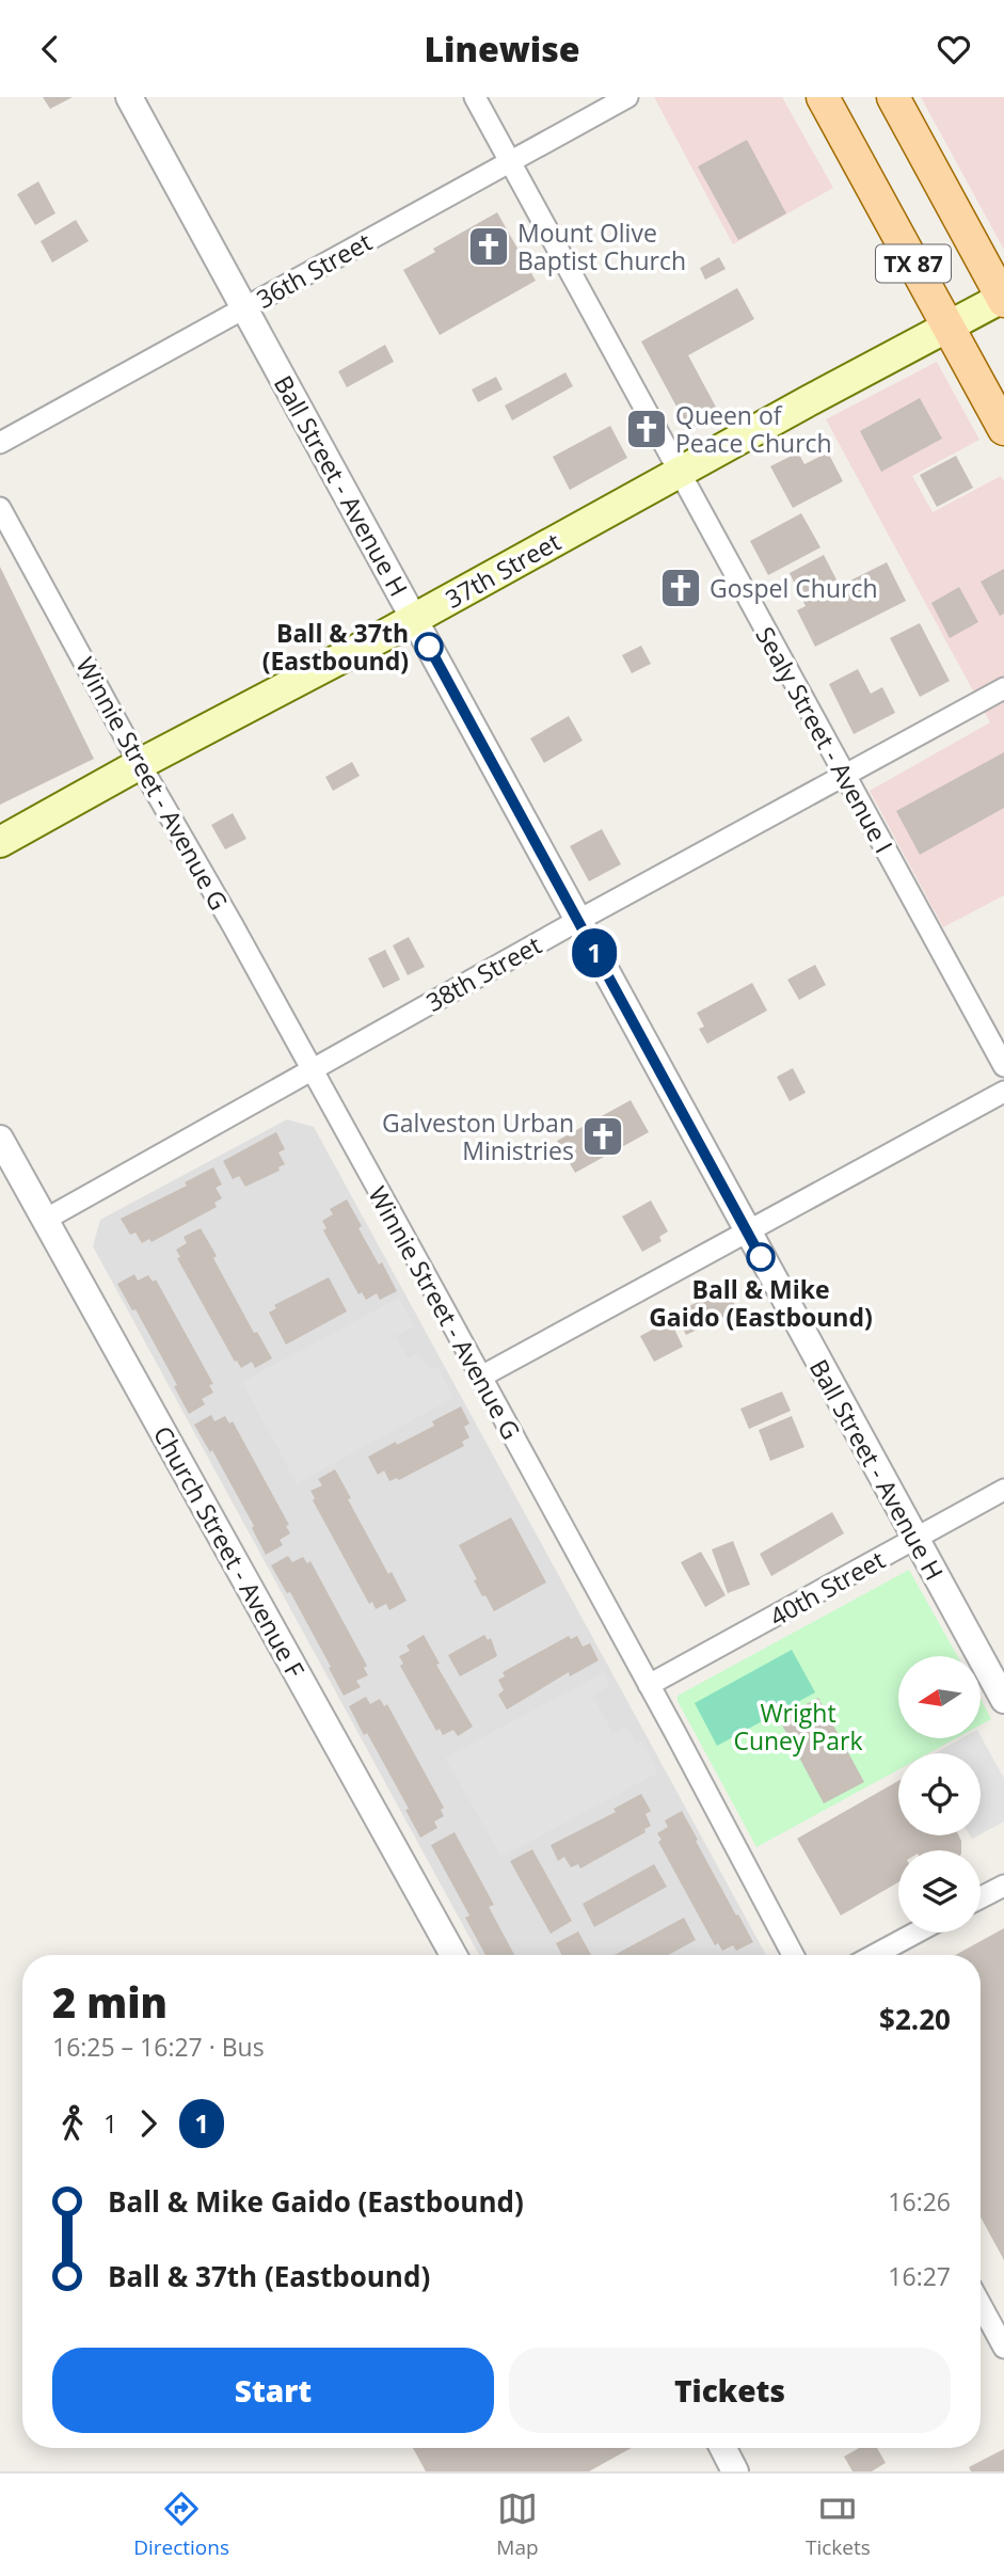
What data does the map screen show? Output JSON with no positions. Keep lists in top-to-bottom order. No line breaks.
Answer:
{"streets":{"main road":["TX 87","37th Street"],"street":["36th Street","Ball Street - Avenue H","Sealy Street - Avenue I","Winnie Street - Avenue G","38th Street","Church Street - Avenue F","40th Street"]},"crossings":[["TX 87","37th Street"],["36th Street","Ball Street - Avenue H"],["36th Street","Sealy Street - Avenue I"],["Ball Street - Avenue H","37th Street"],["Ball Street - Avenue H","38th Street"],["Ball Street - Avenue H","40th Street"],["37th Street","Sealy Street - Avenue I"],["37th Street","Winnie Street - Avenue G"],["Sealy Street - Avenue I","38th Street"],["Winnie Street - Avenue G","38th Street"],["Winnie Street - Avenue G","40th Street"],["38th Street","Church Street - Avenue F"]],"parks":["Wright Cuney Park"],"places":{"church":["Mount Olive Baptist Church","Queen of Peace Church","Gospel Church","Galveston Urban Ministries"],"other":["Ball & 37th (Eastbound)","Ball & Mike Gaido (Eastbound)"]},"lines":["bus line 1"],"north":"left","page":{"header":"Linewise","on_map":"1","heading":["2 min","16:25 – 16:27 · Bus","$2.20"],"legs":["1","1"],"list":[{"name":"Ball & Mike Gaido (Eastbound)","value":"16:26"},{"name":"Ball & 37th (Eastbound)","value":"16:27"}],"buttons":["Start","Tickets"],"tabs":["Directions","Map","Tickets"]}}
